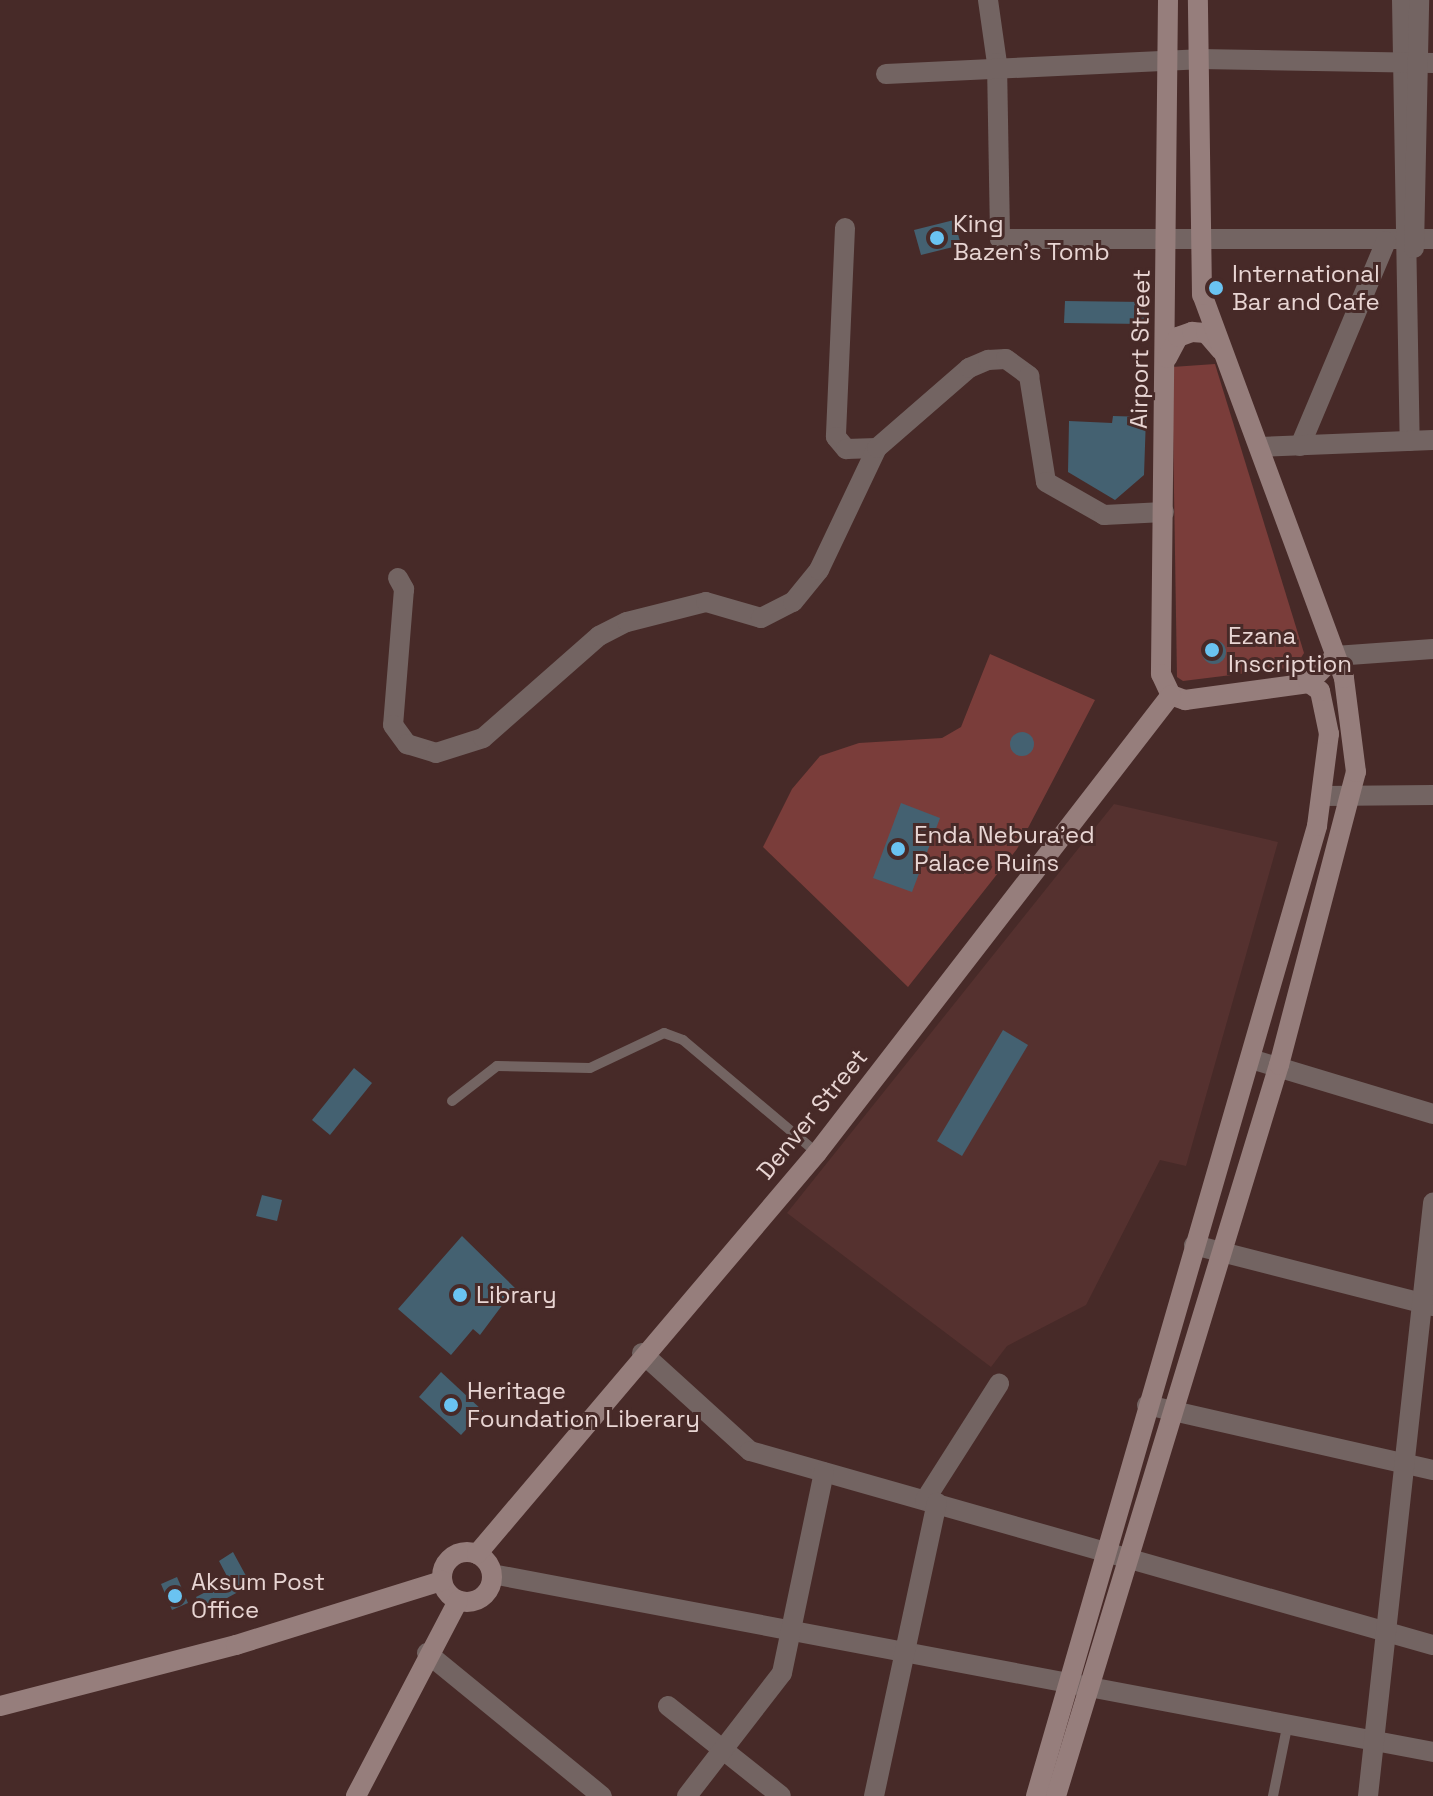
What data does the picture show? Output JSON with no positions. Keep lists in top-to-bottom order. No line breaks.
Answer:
{"streets":{"main road":["Airport Street","Denver Street"]},"crossings":[["Airport Street","Denver Street"]],"places":["King Bazen's Tomb","International Bar and Cafe","Ezana Inscription","Enda Nebura'ed Palace Ruins","Library","Heritage Foundation Liberary","Aksum Post Office"]}
